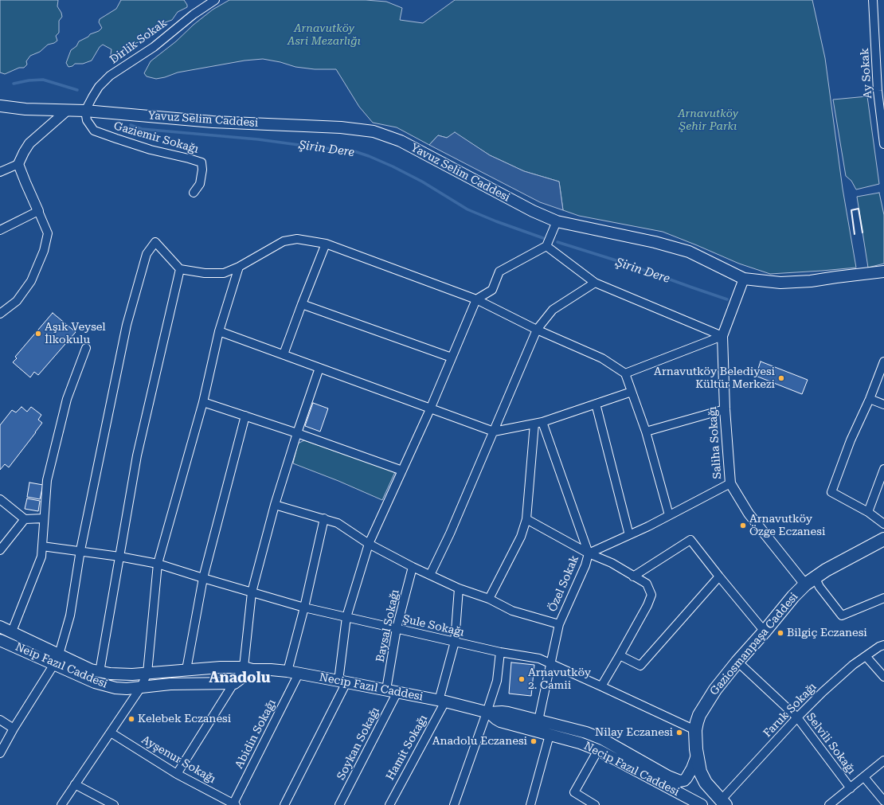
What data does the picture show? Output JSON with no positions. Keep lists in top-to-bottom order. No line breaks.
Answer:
{"streets":{"main road":["Yavuz Selim Caddesi","Gaziosmanpaşa Caddesi","Neip Fazıl Caddesi","Necip Fazıl Caddesi"],"street":["Dirlik Sokak","Ay Sokak","Gaziemir Sokağı","Saliha Sokağı","Özel Sokak","Baysal Sokağı","Şule Sokağı","Faruk Sokağı","Abidin Sokağı","Soykan Sokağı","Selvili Sokağı","Hamit Sokağı","Ayşenur Sokağı"]},"crossings":[["Dirlik Sokak","Yavuz Selim Caddesi"],["Dirlik Sokak","Gaziemir Sokağı"],["Yavuz Selim Caddesi","Gaziemir Sokağı"],["Yavuz Selim Caddesi","Saliha Sokağı"],["Saliha Sokağı","Özel Sokak"],["Saliha Sokağı","Gaziosmanpaşa Caddesi"],["Özel Sokak","Şule Sokağı"],["Özel Sokak","Necip Fazıl Caddesi"],["Baysal Sokağı","Şule Sokağı"],["Baysal Sokağı","Necip Fazıl Caddesi"],["Şule Sokağı","Gaziosmanpaşa Caddesi"],["Şule Sokağı","Abidin Sokağı"],["Şule Sokağı","Hamit Sokağı"],["Gaziosmanpaşa Caddesi","Necip Fazıl Caddesi"],["Gaziosmanpaşa Caddesi","Faruk Sokağı"],["Gaziosmanpaşa Caddesi","Selvili Sokağı"],["Neip Fazıl Caddesi","Necip Fazıl Caddesi"],["Necip Fazıl Caddesi","Abidin Sokağı"],["Necip Fazıl Caddesi","Soykan Sokağı"],["Necip Fazıl Caddesi","Hamit Sokağı"],["Faruk Sokağı","Selvili Sokağı"],["Abidin Sokağı","Ayşenur Sokağı"]],"districts":["Anadolu"],"water":["Şirin Dere"],"parks":["Arnavutköy Asri Mezarlığı","Arnavutköy Şehir Parkı"],"places":["Aşık Veysel İlkokulu","Arnavutköy Belediyesi Kültür Merkezi","Arnavutköy Özge Eczanesi","Bilgiç Eczanesi","Arnavutköy 2. Camii","Kelebek Eczanesi","Nilay Eczanesi","Anadolu Eczanesi"]}
